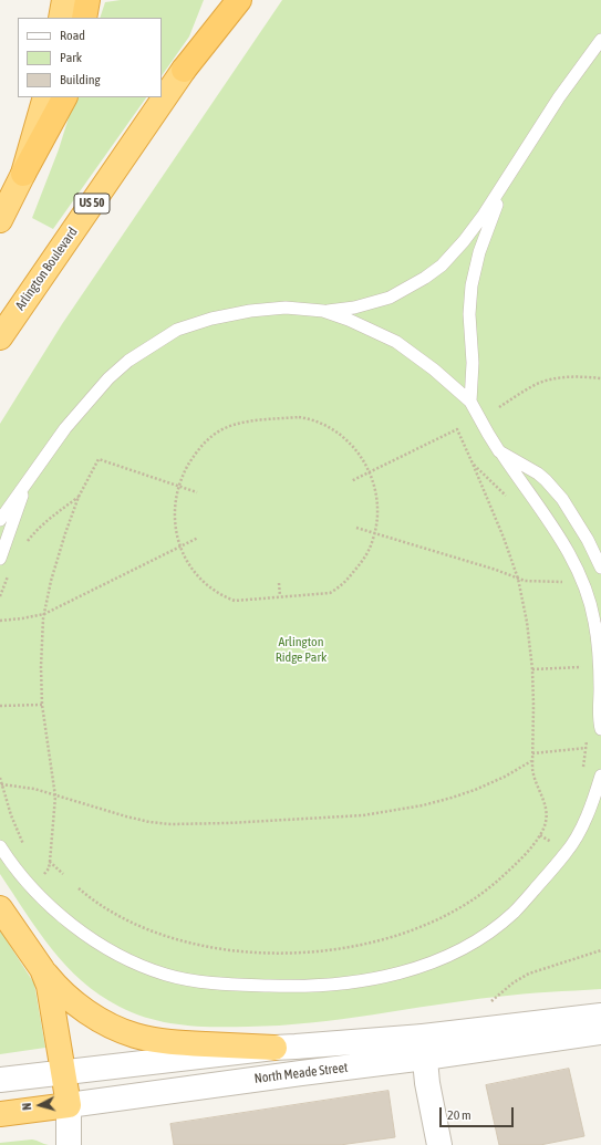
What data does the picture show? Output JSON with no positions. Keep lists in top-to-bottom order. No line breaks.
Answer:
{"streets":{"highway":["US 50","Arlington Boulevard","North Meade Street"]},"parks":["Arlington Ridge Park"],"legend":["Road","Park","Building"],"scale_bar":"20 m","north":"left"}
